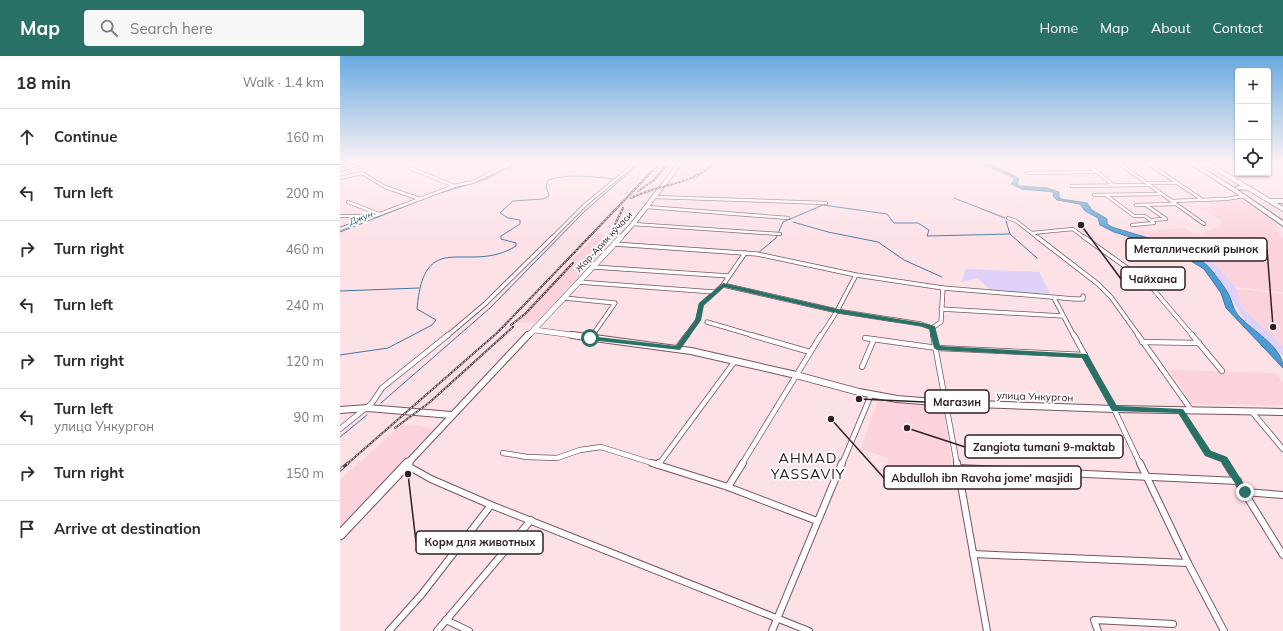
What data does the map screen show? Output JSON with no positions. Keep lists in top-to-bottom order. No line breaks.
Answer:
{"streets":{"main road":["Жар-Арик кўчаси","улица Ункургон"]},"crossings":[["Жар-Арик кўчаси","улица Ункургон"]],"districts":["AHMAD YASSAVIY"],"water":["Джун"],"places":["Чайхана","Металлический рынок","Магазин","Abdulloh ibn Ravoha jome’ masjidi","Zangiota tumani 9-maktab","Корм для животных"],"page":{"header":"Map","search":"Search here","nav":["Home","Map","About","Contact"],"heading":["18 min","Walk · 1.4 km"],"map_buttons":["+","−"],"list":[["Continue","160 m"],["Turn left","200 m"],["Turn right","460 m"],["Turn left","240 m"],["Turn right","120 m"],["Turn left","улица Ункургон","90 m"],["Turn right","150 m"],"Arrive at destination"]}}
